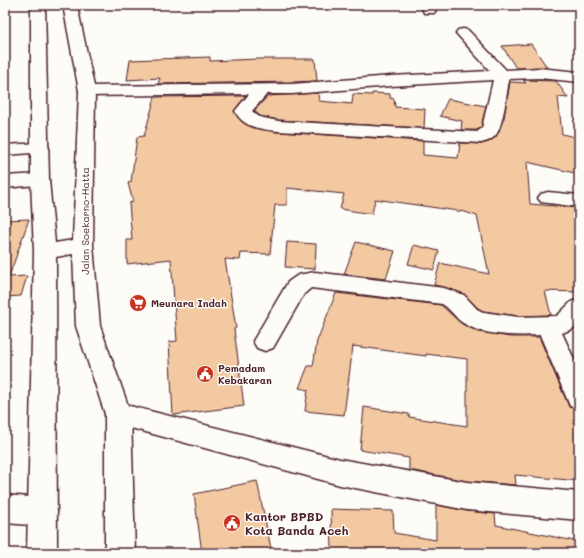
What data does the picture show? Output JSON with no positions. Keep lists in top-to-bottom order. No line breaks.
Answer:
{"streets":{"main road":["Jalan Soekarno-Hatta"]},"places":{"supermarket":["Meunara Indah"],"public building":["Pemadam Kebakaran","Kantor BPBD Kota Banda Aceh"]}}
